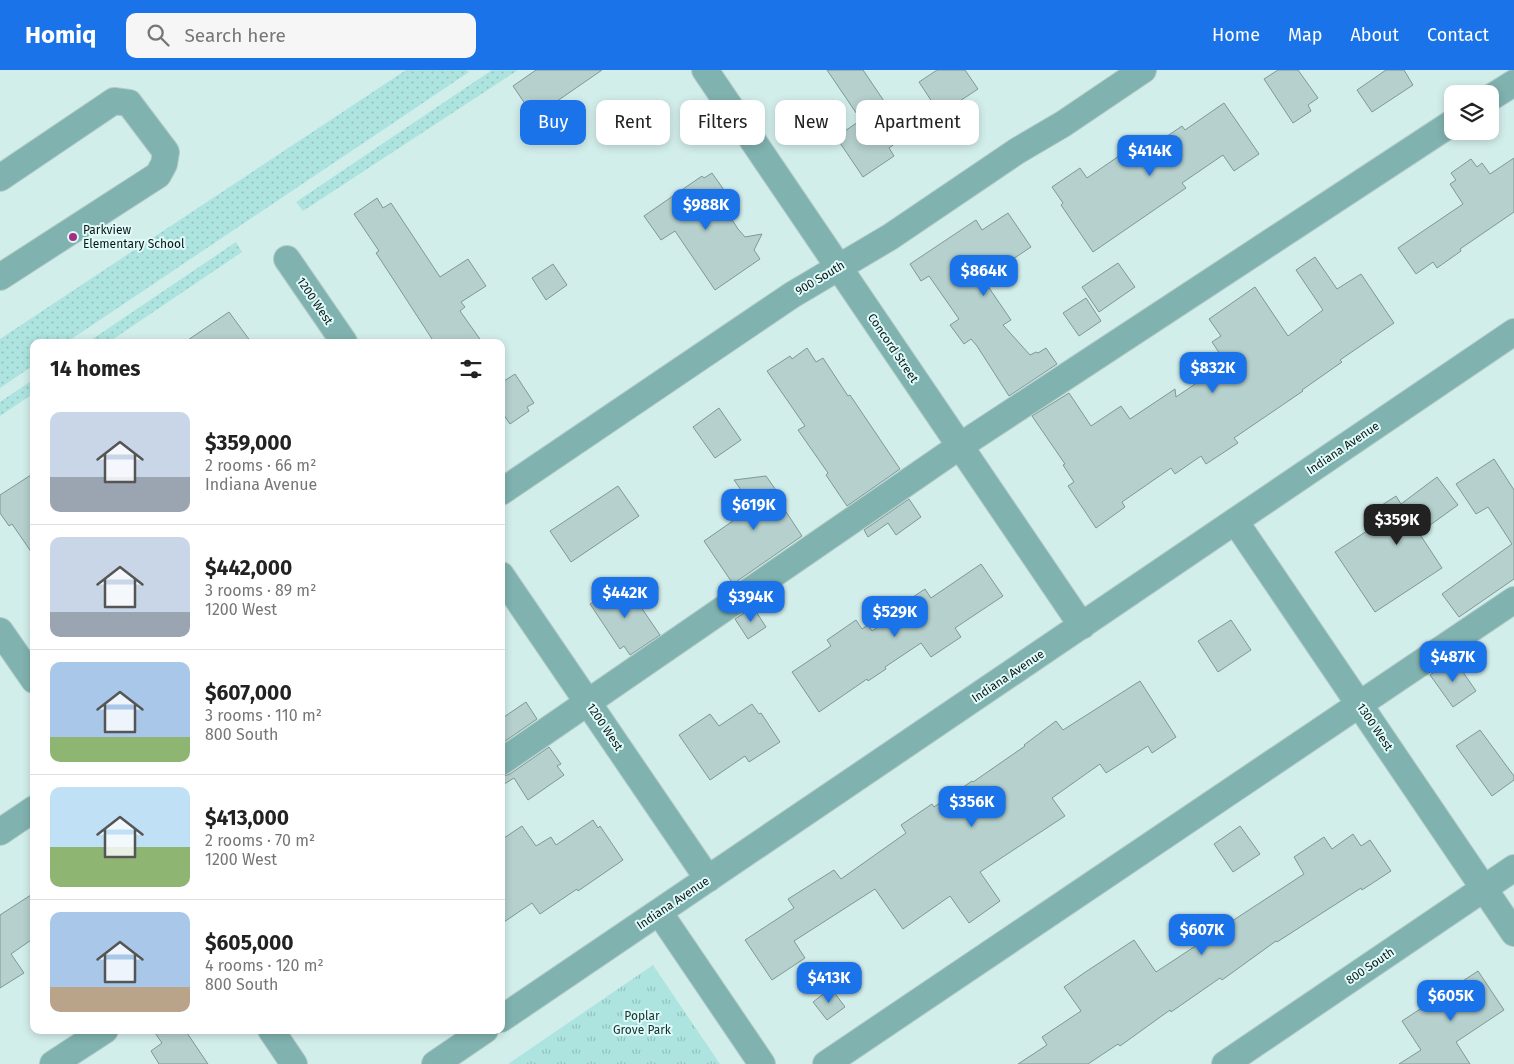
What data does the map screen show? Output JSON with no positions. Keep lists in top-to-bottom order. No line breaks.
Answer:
{"streets":{"street":["900 South","1200 West","Concord Street","Indiana Avenue","1300 West","800 South"]},"crossings":[["900 South","Concord Street"],["1200 West","Indiana Avenue"],["Concord Street","Indiana Avenue"],["Indiana Avenue","1300 West"],["1300 West","800 South"]],"parks":["Poplar Grove Park"],"places":["Parkview Elementary School"],"page":{"header":"Homiq","search":"Search here","nav":["Home","Map","About","Contact"],"chip":["Buy","Rent","Filters","New","Apartment"],"price":["$414K","$988K","$864K","$832K","$619K","$359K","$442K","$394K","$529K","$487K","$356K","$607K","$413K","$605K"],"heading":"14 homes","list":[{"name":"$359,000","note":"2 rooms · 66 m² · Indiana Avenue"},{"name":"$442,000","note":"3 rooms · 89 m² · 1200 West"},{"name":"$607,000","note":"3 rooms · 110 m² · 800 South"},{"name":"$413,000","note":"2 rooms · 70 m² · 1200 West"},{"name":"$605,000","note":"4 rooms · 120 m² · 800 South"}]}}
